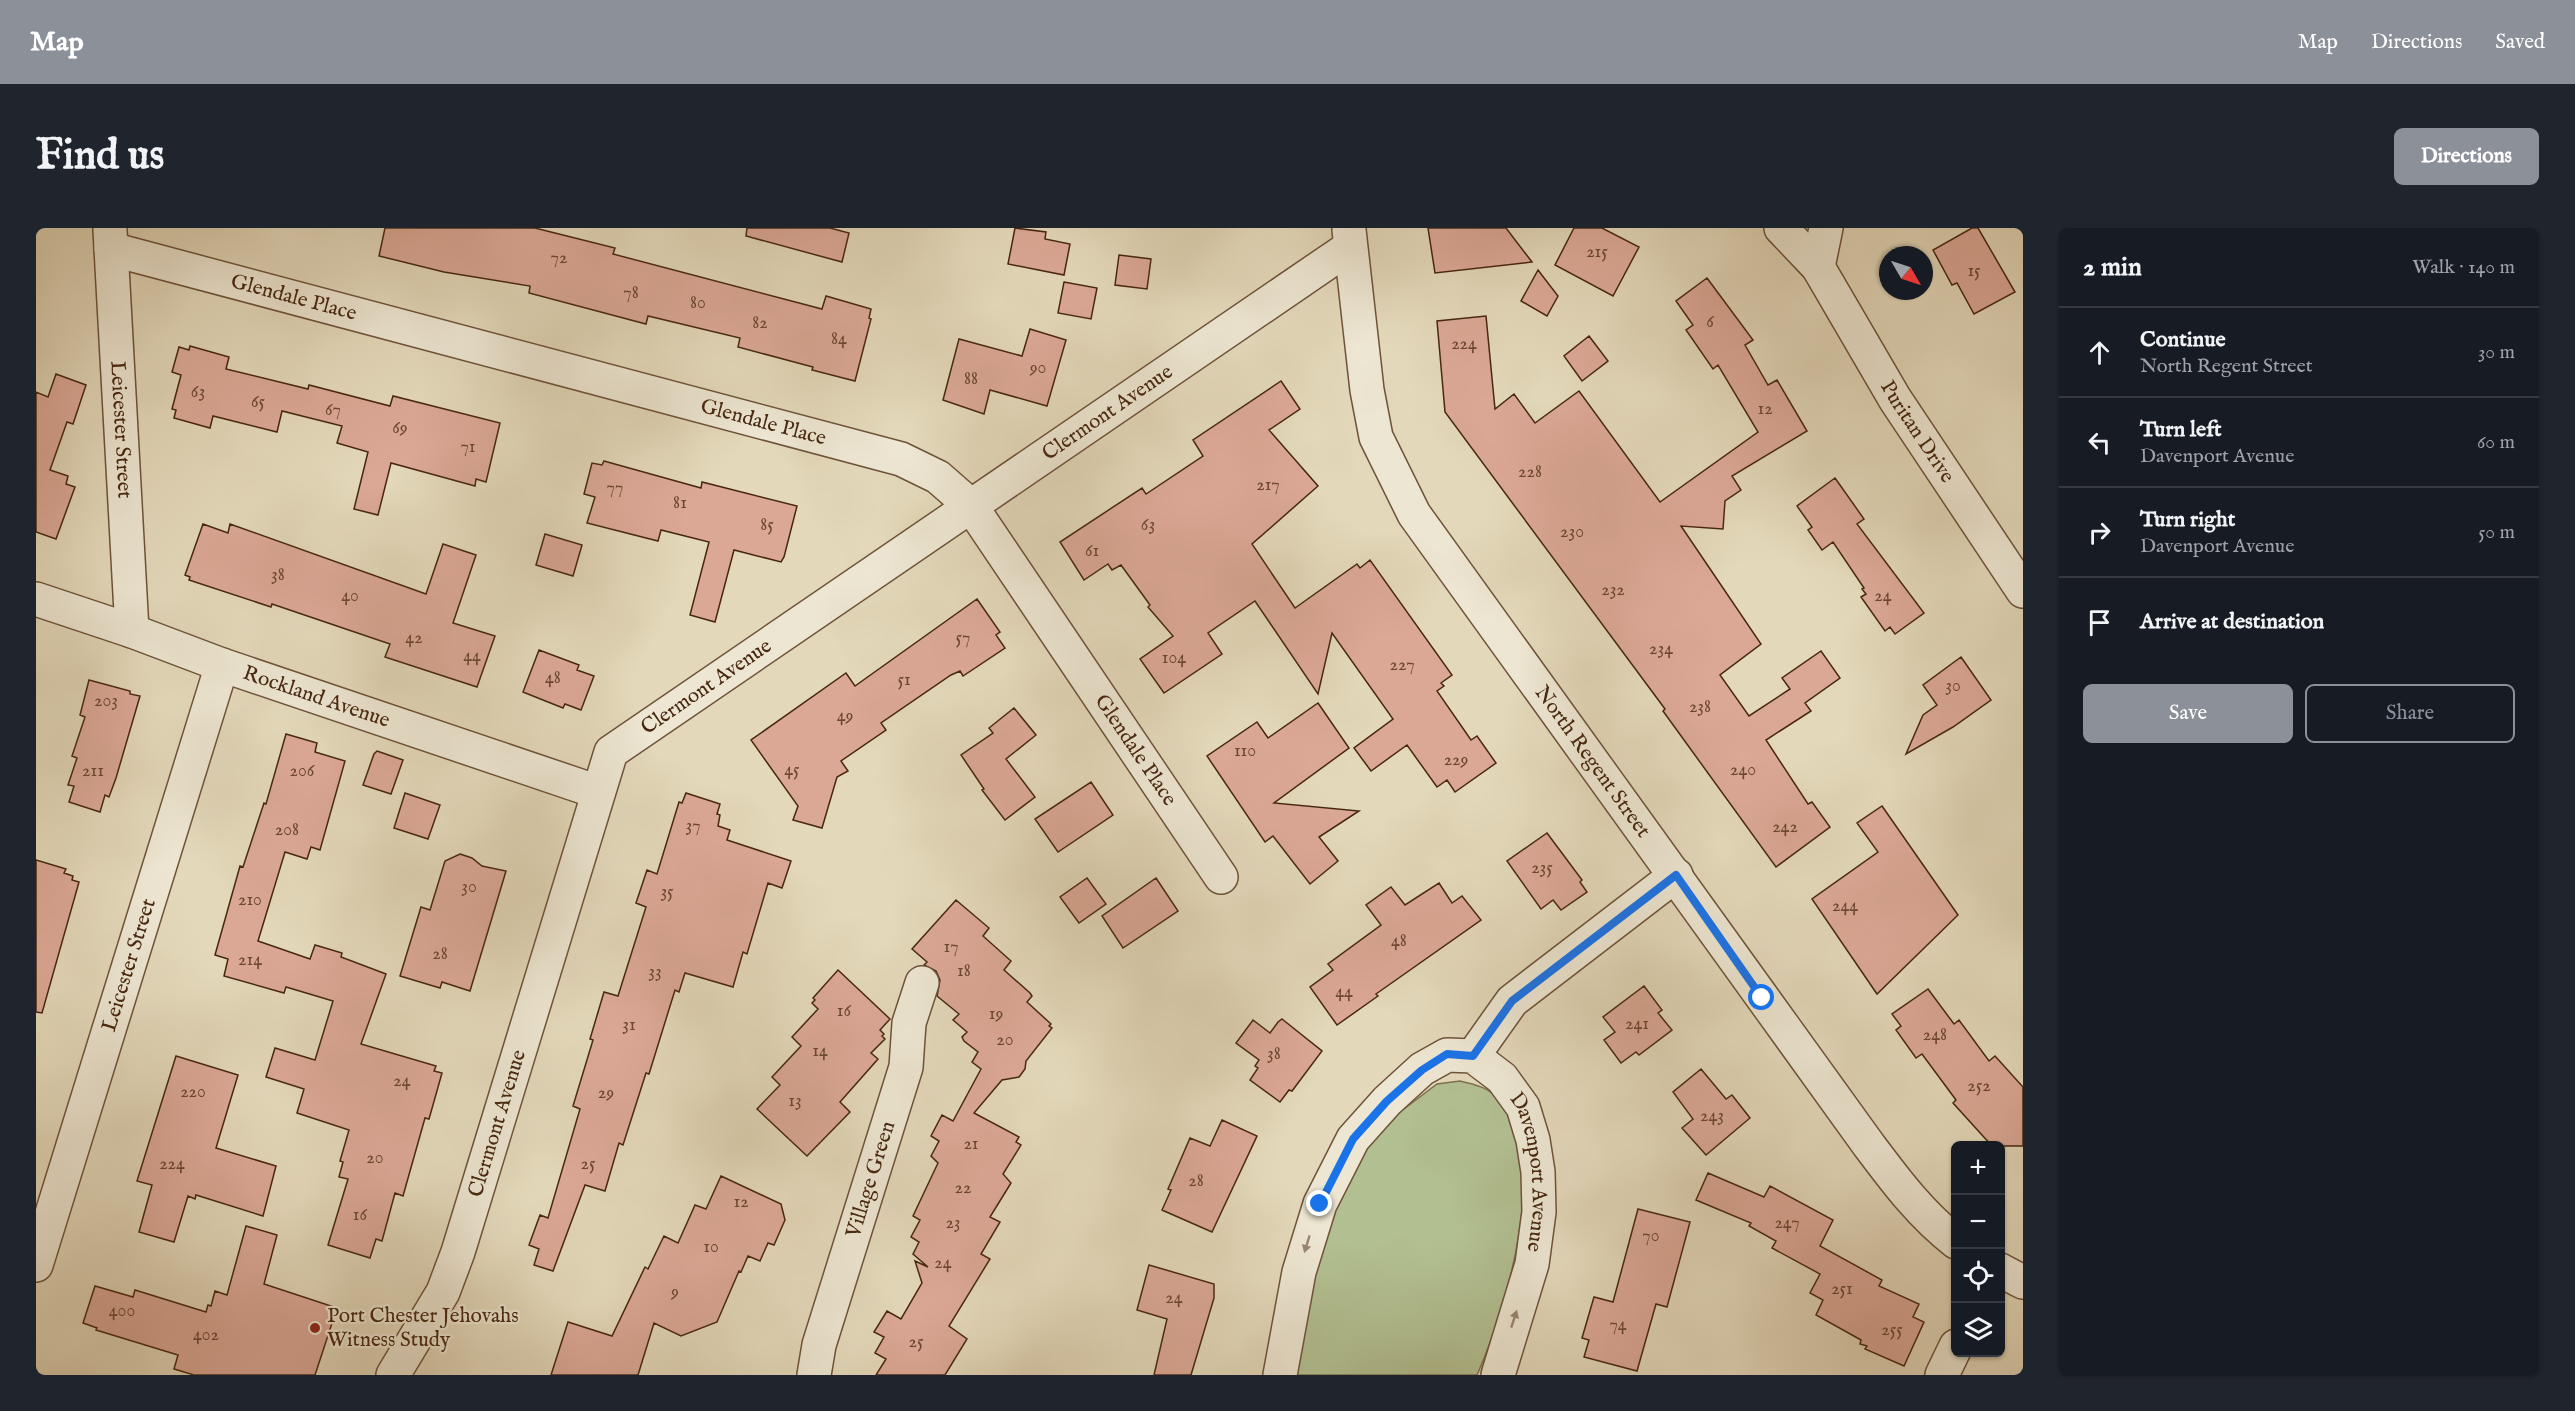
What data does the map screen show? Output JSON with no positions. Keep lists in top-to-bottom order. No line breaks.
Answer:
{"streets":{"street":["Glendale Place","Clermont Avenue","Leicester Street","Puritan Drive","Rockland Avenue","North Regent Street","Davenport Avenue","Village Green"]},"crossings":[["Glendale Place","Clermont Avenue"],["Glendale Place","Leicester Street"],["Clermont Avenue","Rockland Avenue"],["Clermont Avenue","North Regent Street"],["Leicester Street","Rockland Avenue"]],"one_way":["Davenport Avenue"],"places":["Port Chester Jehovahs Witness Study"],"house_numbers":["215","72","15","78","80","6","82","84","224","90","88","63","65","12","67","69","71","228","217","77","81","85","63","230","61","38","232","40","24","42","57","234","44","104","227","48","51","30","203","238","49","110","229","45","240","211","206","37","242","208","235","30","35","210","244","48","17","28","214","18","33","44","16","19","241","31","248","20","14","38","24","252","220","29","13","243","21","20","224","25","28","22","12","16","23","247","70","10","24","251","9","24","400","74","255","402","25"],"north":"bottom right","page":{"header":"Map","nav":["Map","Directions","Saved"],"buttons":["Directions",["Save","Share"]],"title":"Find us","heading":["2 min","Walk · 140 m"],"list":[["Continue","North Regent Street","30 m"],["Turn left","Davenport Avenue","60 m"],["Turn right","Davenport Avenue","50 m"],"Arrive at destination"],"map_buttons":["+","−"]}}
